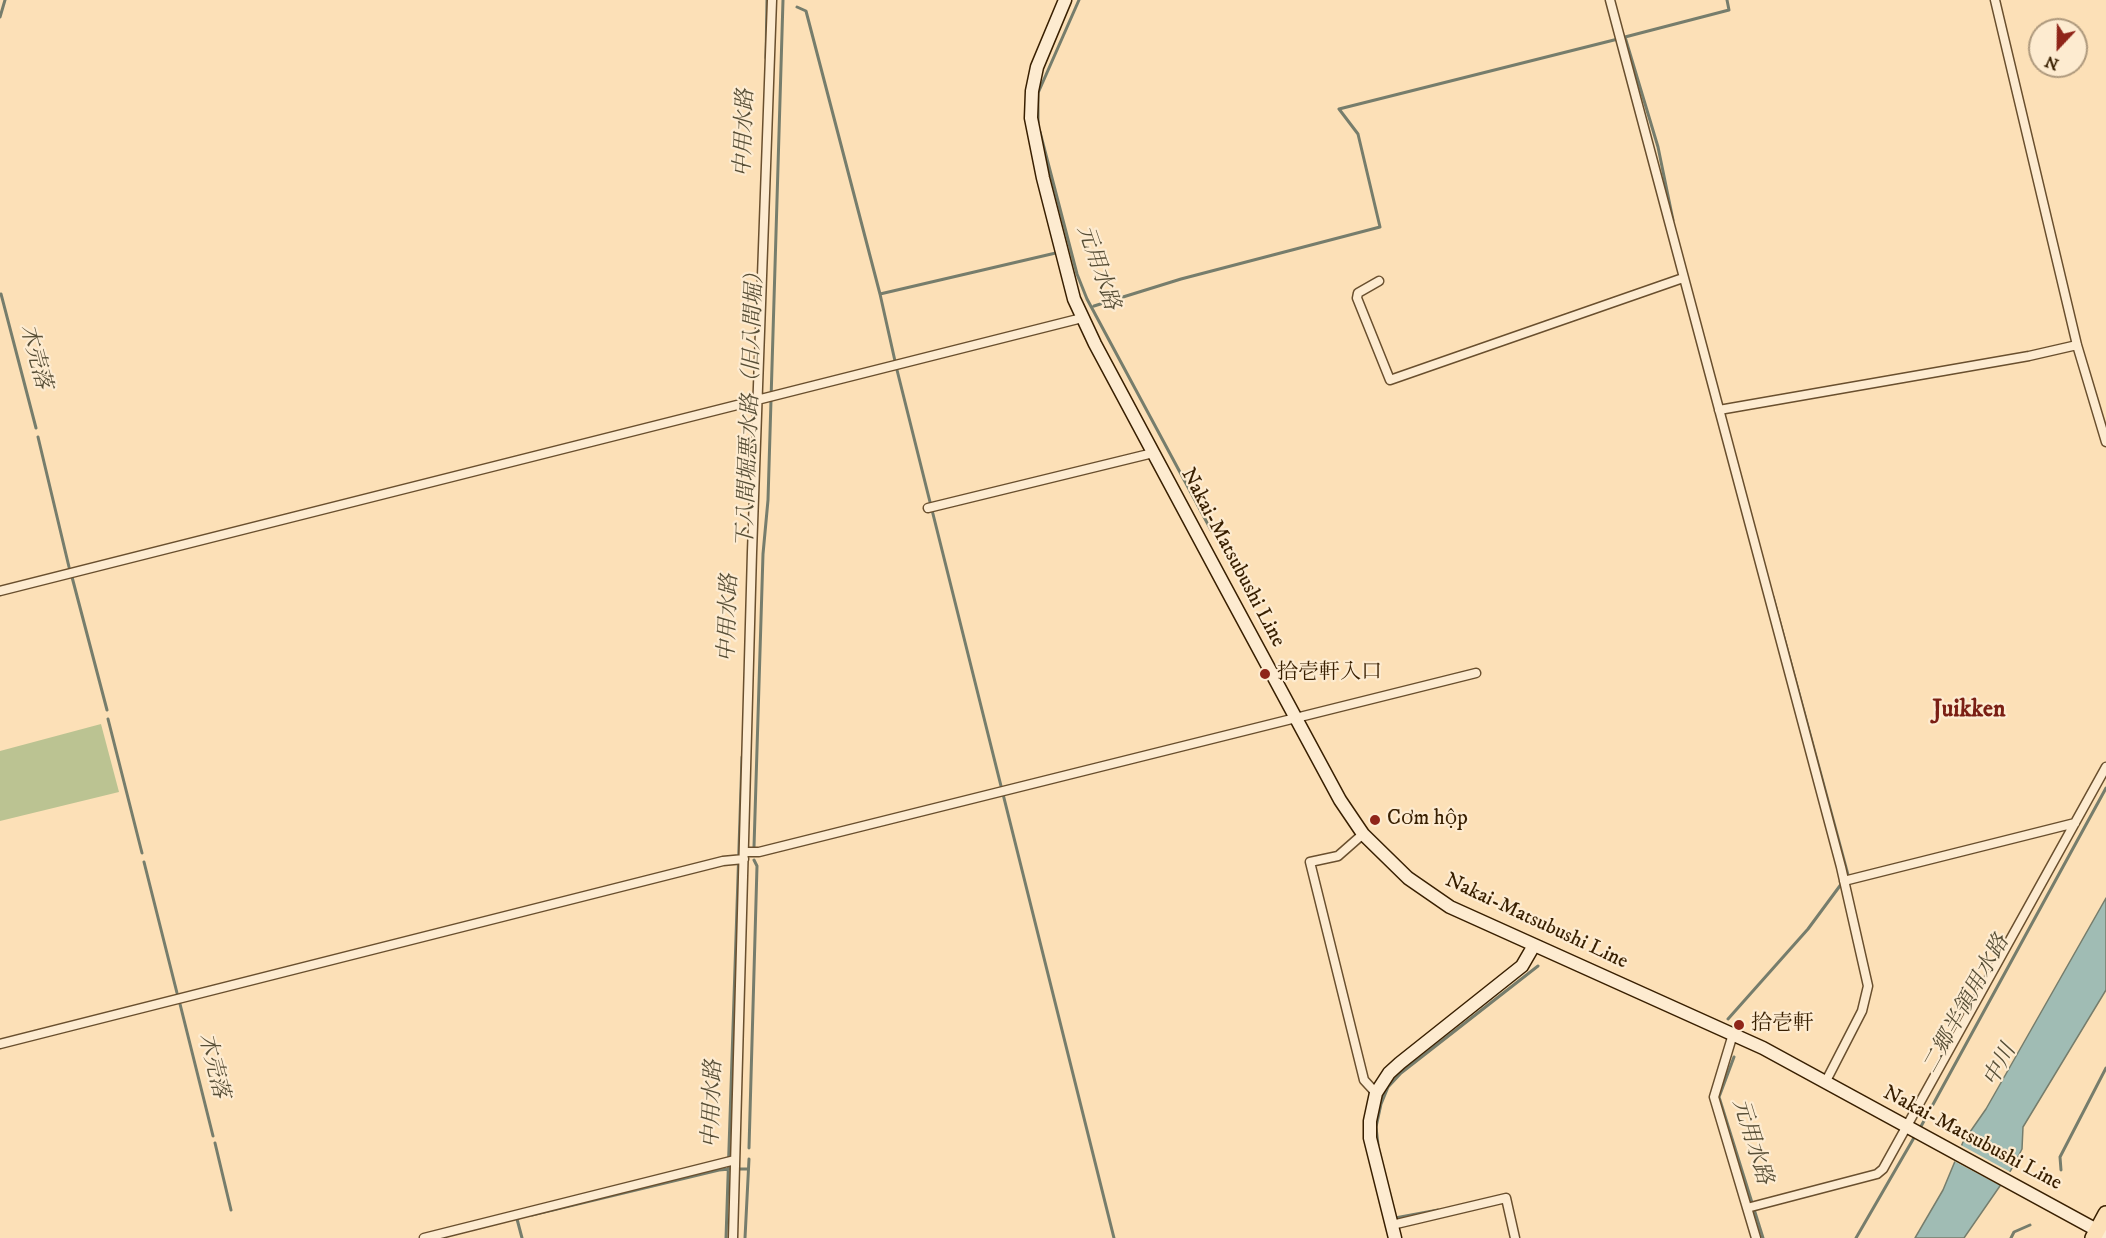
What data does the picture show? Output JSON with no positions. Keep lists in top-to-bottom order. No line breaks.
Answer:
{"streets":{"main road":["Nakai-Matsubushi Line"]},"districts":["Juikken"],"water":["中用水路","元用水路","木売落","下八間堀悪水路（旧八間堀）","二郷半領用水路","中川"],"places":["拾壱軒入口","Cơm hộp","拾壱軒"],"north":"bottom"}
